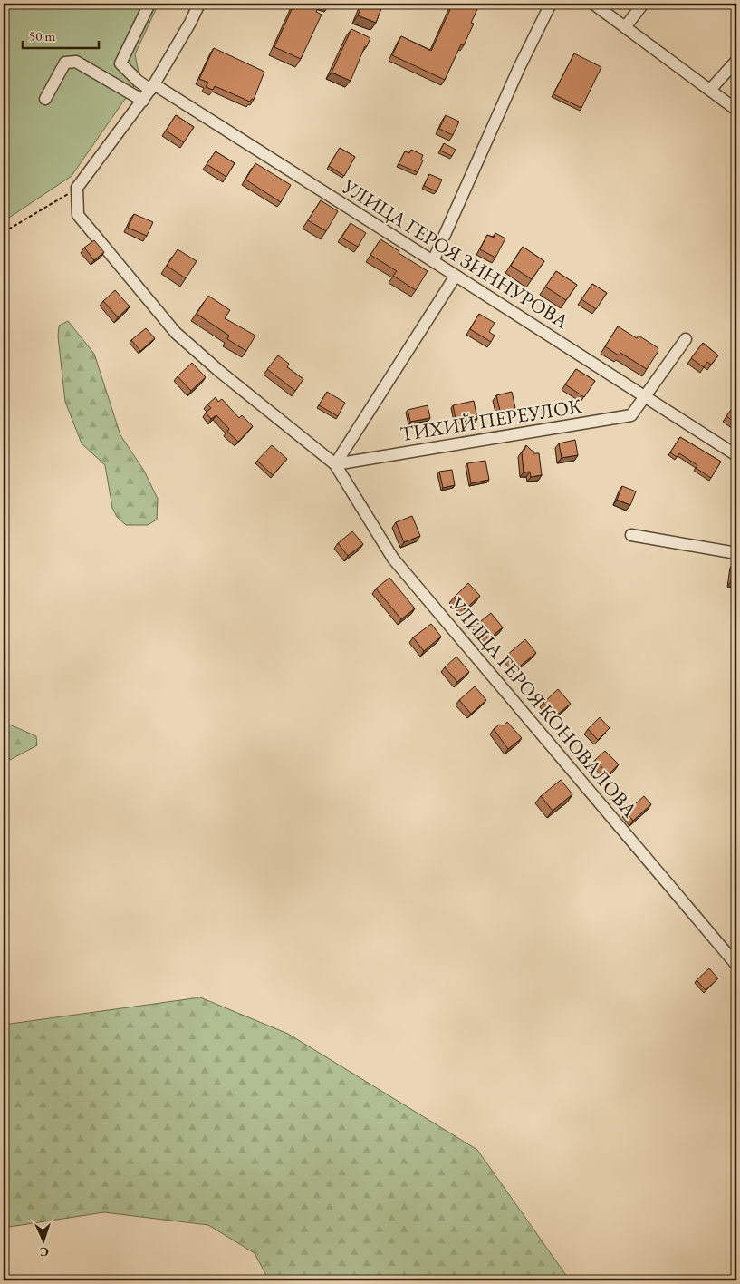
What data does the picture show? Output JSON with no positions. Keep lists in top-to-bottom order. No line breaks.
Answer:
{"streets":{"street":["УЛИЦА ГЕРОЯ ЗИННУРОВА","ТИХИЙ ПЕРЕУЛОК","УЛИЦА ГЕРОЯ КОНОВАЛОВА"]},"crossings":[["УЛИЦА ГЕРОЯ ЗИННУРОВА","ТИХИЙ ПЕРЕУЛОК"],["ТИХИЙ ПЕРЕУЛОК","УЛИЦА ГЕРОЯ КОНОВАЛОВА"]],"scale_bar":"50 m","north":"bottom"}
